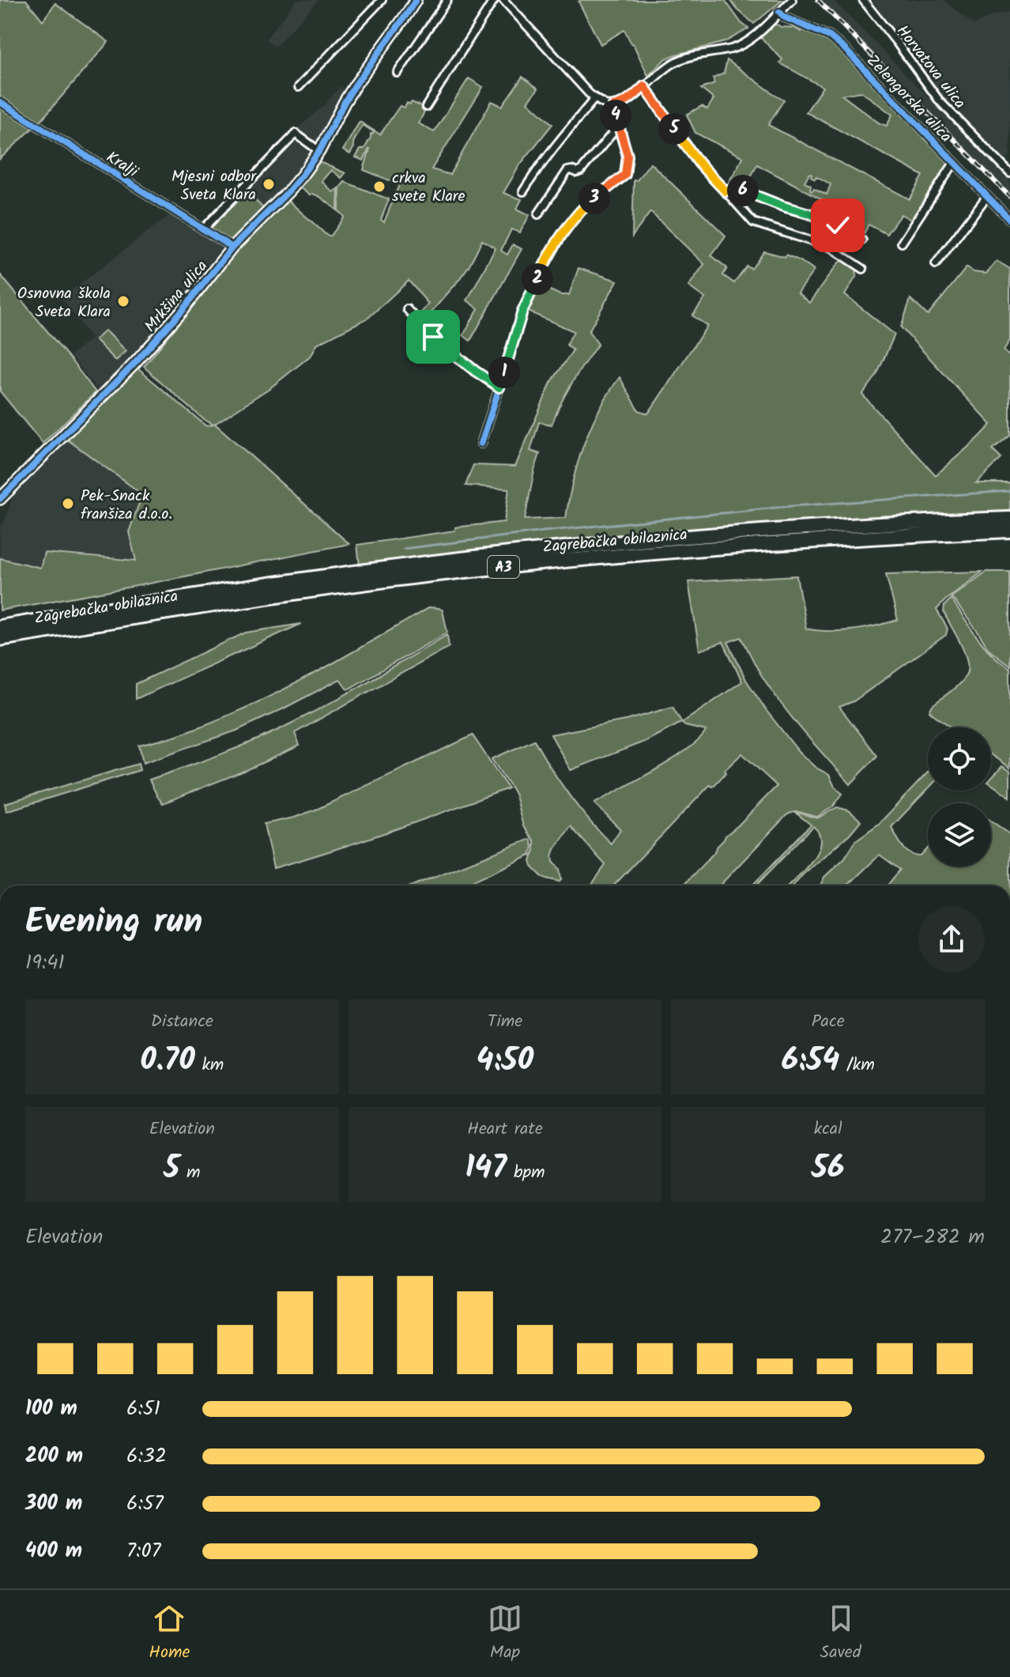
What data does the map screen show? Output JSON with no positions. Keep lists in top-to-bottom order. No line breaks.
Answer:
{"streets":{"highway":["Zagrebačka obilaznica","A3"],"street":["Horvatova ulica","Zelengorska ulica","Kralji","Mrkšina ulica"]},"crossings":[["Kralji","Mrkšina ulica"]],"places":["Mjesni odbor Sveta Klara","crkva svete Klare","Osnovna škola Sveta Klara","Pek-Snack franšiza d.o.o."],"page":{"pins":["4","5","6","3","2","1"],"heading":["Evening run","19:41"],"stats":[["Distance","0.70 km"],["Time","4:50"],["Pace","6:54 /km"],["Elevation","5 m"],["Heart rate","147 bpm"],["kcal","56"]],"chart":["Elevation","277–282 m"],"list":[{"name":"100 m","note":"6:51"},{"name":"200 m","note":"6:32"},{"name":"300 m","note":"6:57"},{"name":"400 m","note":"7:07"}],"tabs":["Home","Map","Saved"]}}
